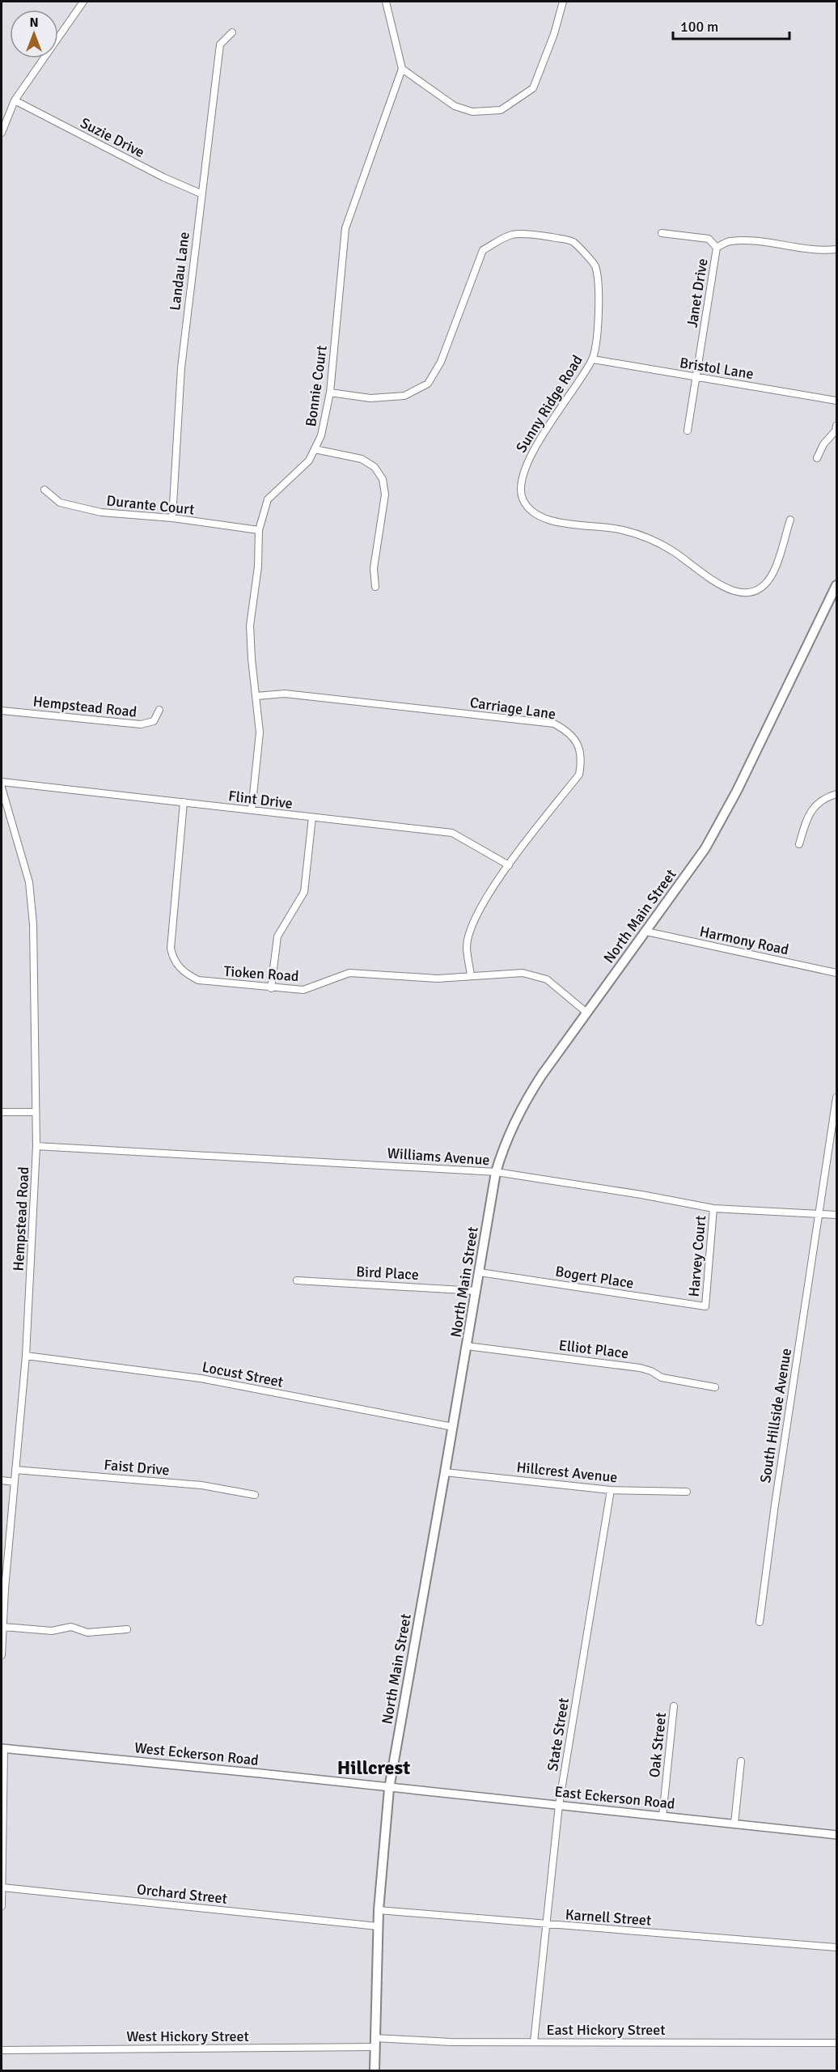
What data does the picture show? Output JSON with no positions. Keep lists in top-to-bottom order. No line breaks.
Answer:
{"streets":{"main road":["North Main Street"],"street":["Suzie Drive","Landau Lane","Janet Drive","Bristol Lane","Bonnie Court","Sunny Ridge Road","Durante Court","Hempstead Road","Carriage Lane","Flint Drive","Harmony Road","Tioken Road","Williams Avenue","Harvey Court","Bird Place","Bogert Place","Elliot Place","Locust Street","South Hillside Avenue","Faist Drive","Hillcrest Avenue","State Street","Oak Street","West Eckerson Road","East Eckerson Road","Orchard Street","Karnell Street","East Hickory Street","West Hickory Street"]},"crossings":[["Suzie Drive","Landau Lane"],["Landau Lane","Durante Court"],["Janet Drive","Bristol Lane"],["Bristol Lane","Sunny Ridge Road"],["Bonnie Court","Sunny Ridge Road"],["Bonnie Court","Durante Court"],["Bonnie Court","Carriage Lane"],["Bonnie Court","Flint Drive"],["Hempstead Road","Williams Avenue"],["Hempstead Road","Locust Street"],["Hempstead Road","Faist Drive"],["Carriage Lane","Flint Drive"],["Carriage Lane","Tioken Road"],["Flint Drive","Tioken Road"],["North Main Street","Harmony Road"],["North Main Street","Tioken Road"],["North Main Street","Williams Avenue"],["North Main Street","Bird Place"],["North Main Street","Bogert Place"],["North Main Street","Elliot Place"],["North Main Street","Locust Street"],["North Main Street","Hillcrest Avenue"],["North Main Street","West Eckerson Road"],["North Main Street","East Eckerson Road"],["North Main Street","Orchard Street"],["North Main Street","Karnell Street"],["North Main Street","East Hickory Street"],["North Main Street","West Hickory Street"],["Williams Avenue","Harvey Court"],["Williams Avenue","South Hillside Avenue"],["Harvey Court","Bogert Place"],["Hillcrest Avenue","State Street"],["State Street","East Eckerson Road"],["State Street","Karnell Street"],["State Street","East Hickory Street"],["Oak Street","East Eckerson Road"],["West Eckerson Road","East Eckerson Road"],["East Hickory Street","West Hickory Street"]],"districts":["Hillcrest"],"scale_bar":"100 m","north":"top"}
